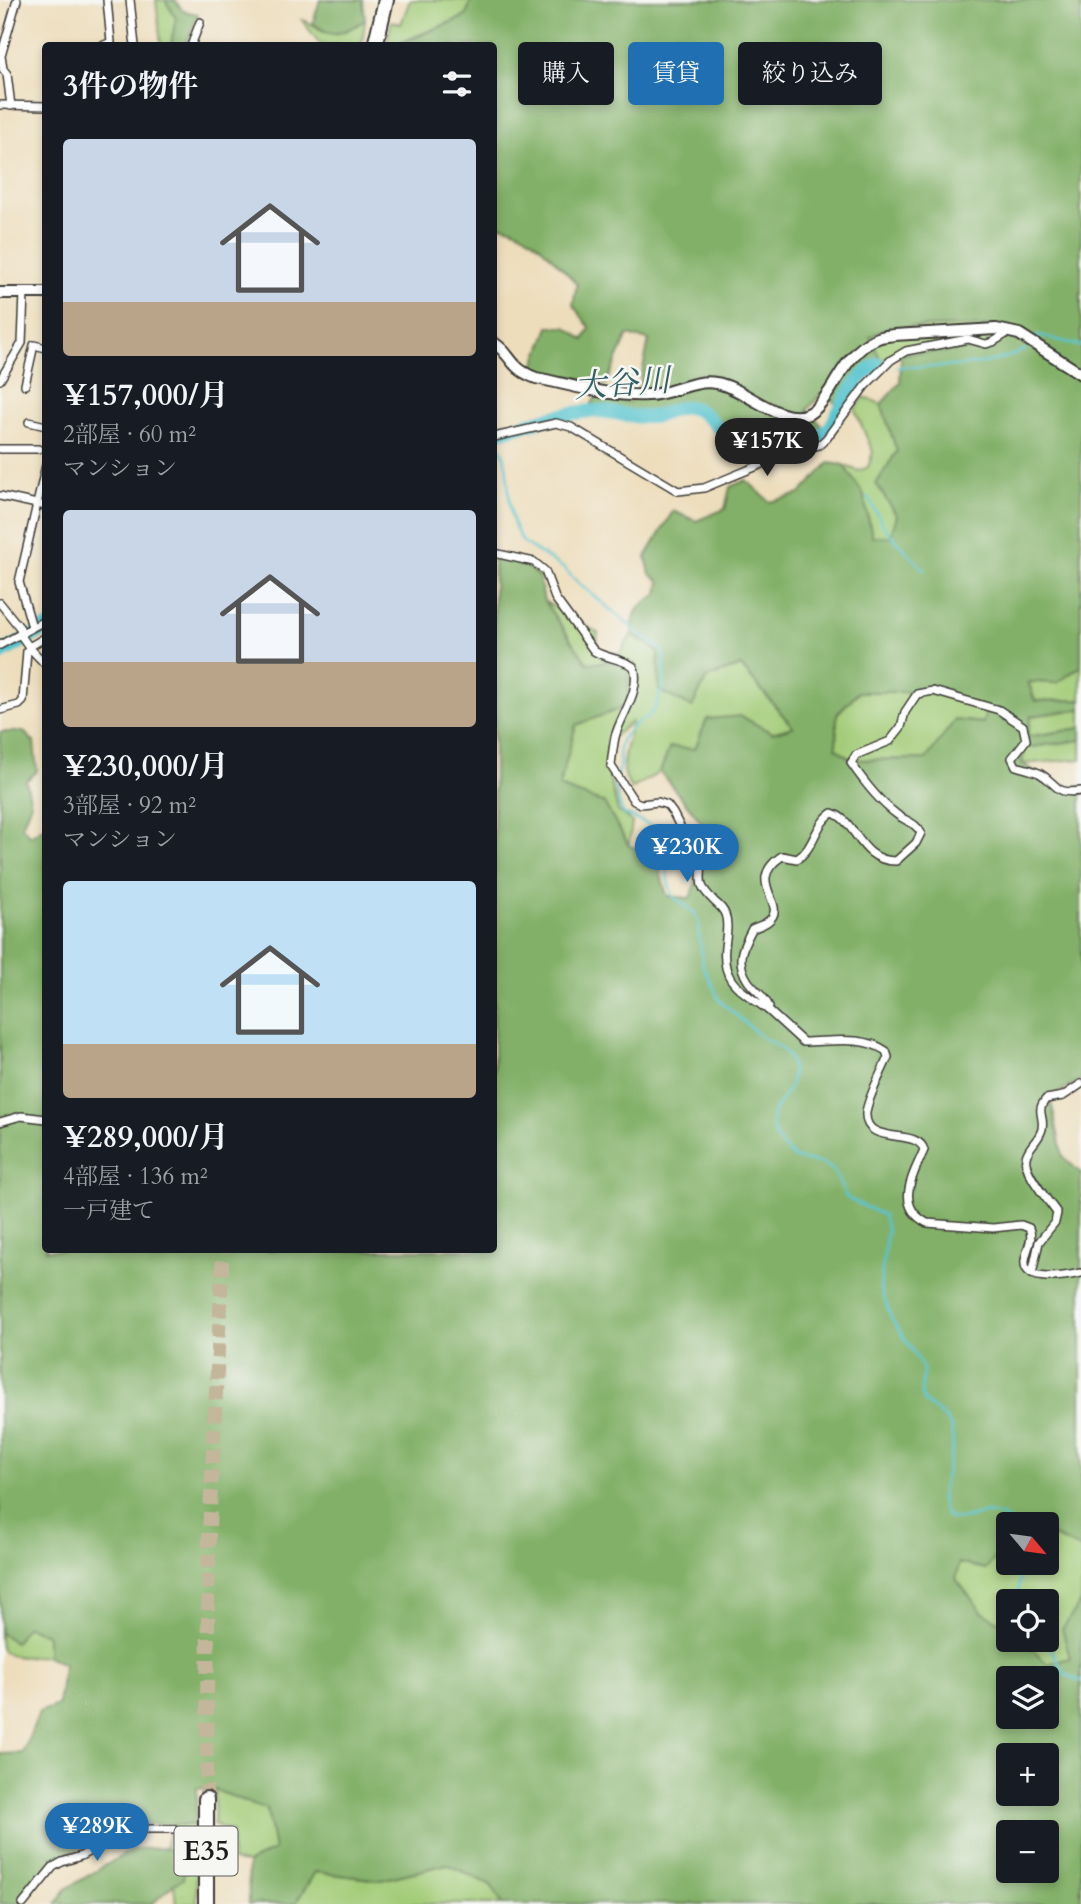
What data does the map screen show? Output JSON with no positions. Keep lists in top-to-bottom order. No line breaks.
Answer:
{"streets":{"highway":["E35"]},"water":["大谷川"],"north":"bottom right","page":{"chip":["購入","賃貸","絞り込み"],"heading":"3件の物件","list":[{"name":"¥157,000/月","note":"2部屋 · 60 m² · マンション"},{"name":"¥230,000/月","note":"3部屋 · 92 m² · マンション"},{"name":"¥289,000/月","note":"4部屋 · 136 m² · 一戸建て"}],"price":["¥157K","¥230K","¥289K"],"map_buttons":["+","−"]}}
